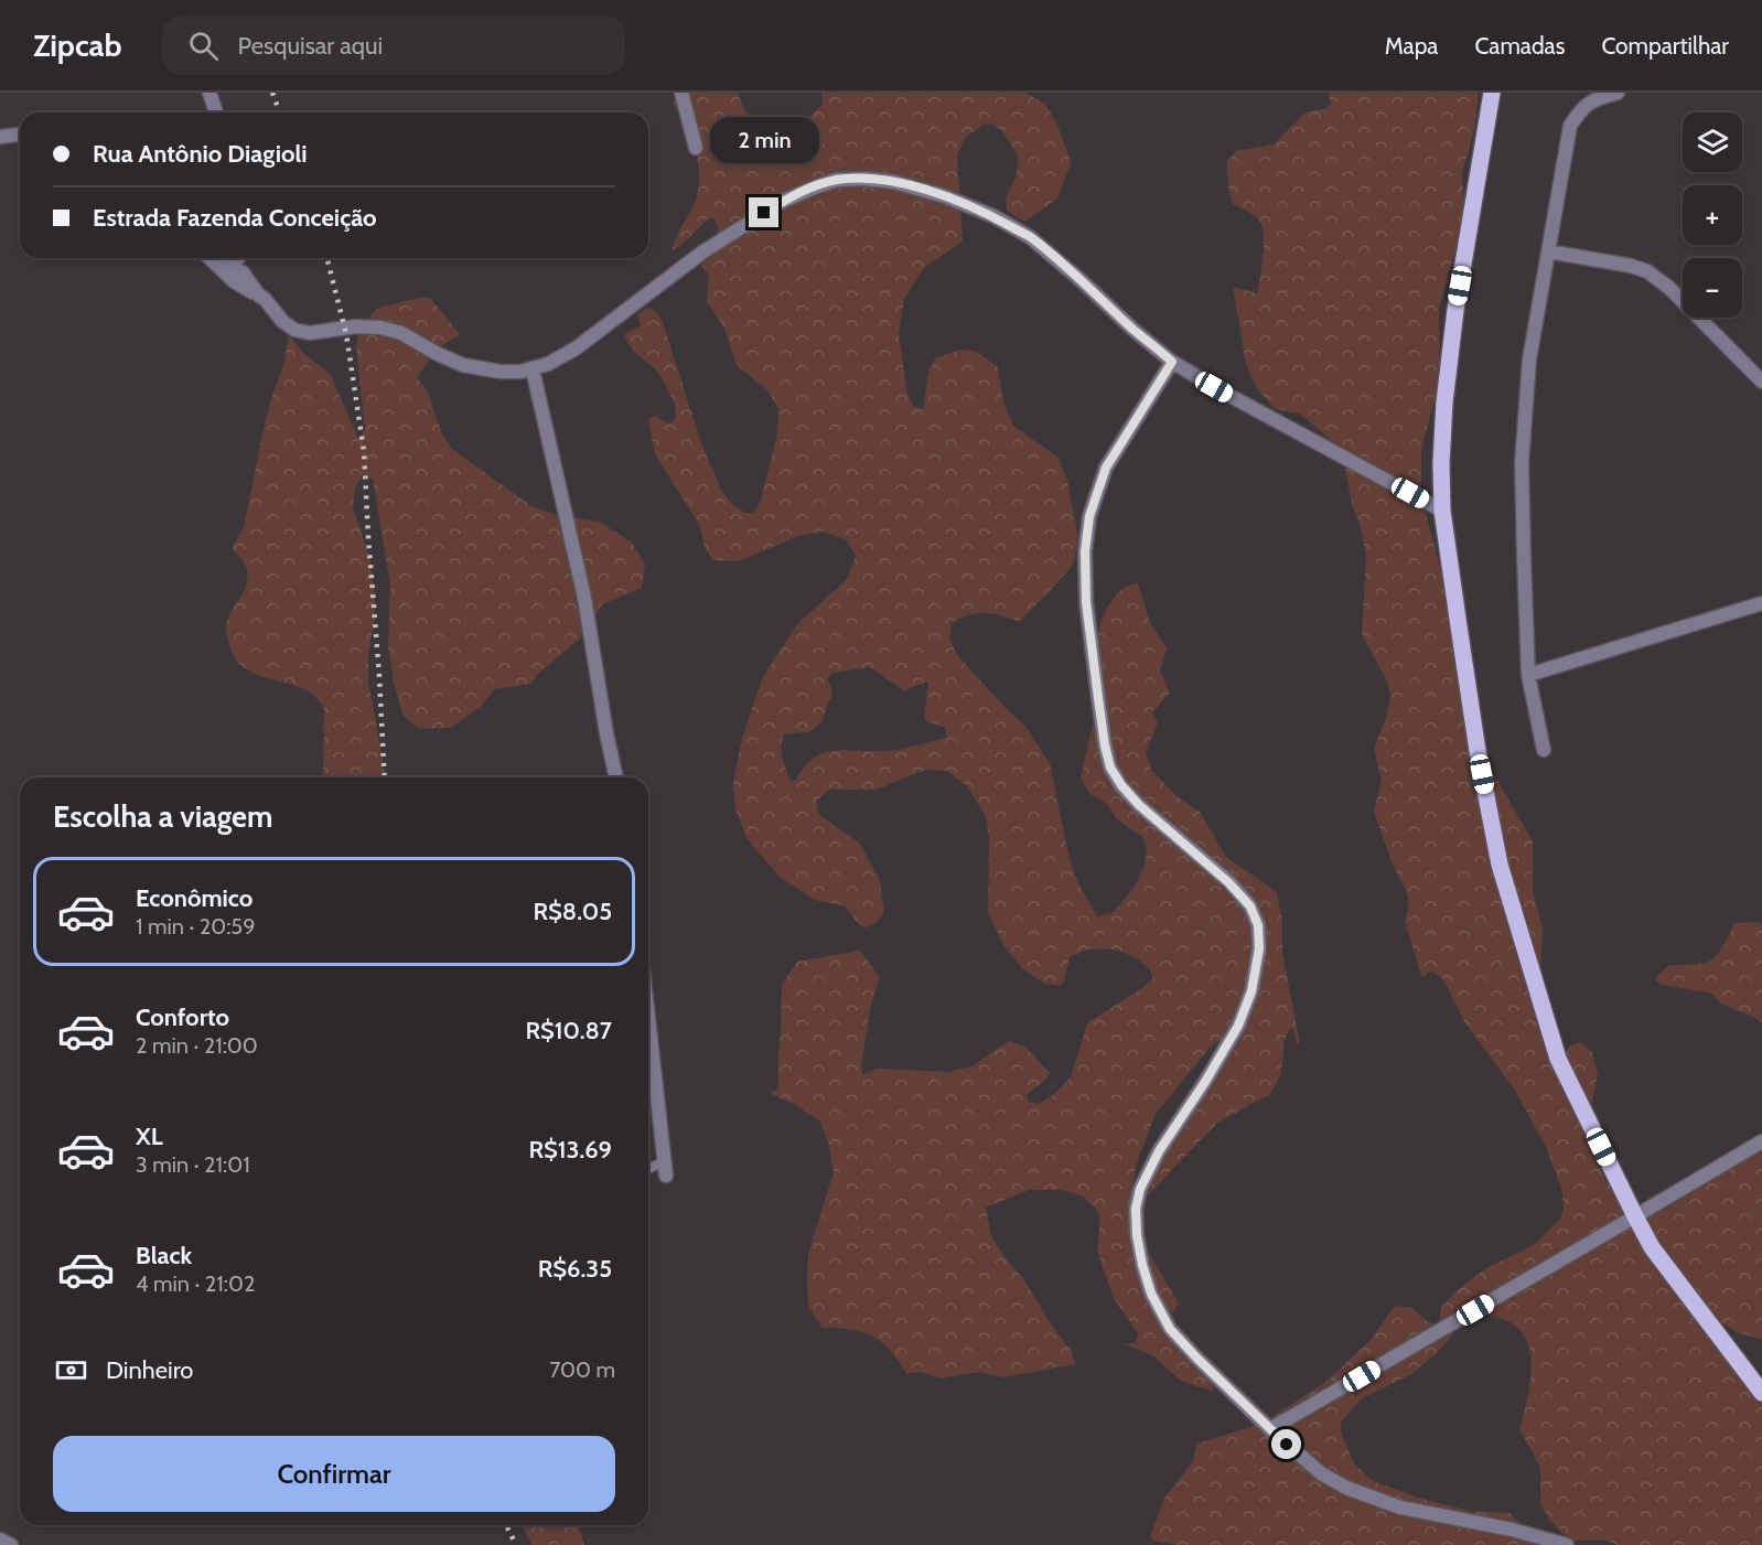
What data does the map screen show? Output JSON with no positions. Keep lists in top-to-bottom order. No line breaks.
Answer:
{"page":{"header":"Zipcab","search":"Pesquisar aqui","nav":["Mapa","Camadas","Compartilhar"],"map_buttons":["+","−"],"banner":["Rua Antônio Diagioli","Estrada Fazenda Conceição"],"bubble":"2 min","heading":"Escolha a viagem","list":[{"name":"Econômico","note":"1 min · 20:59","value":"R$8.05"},{"name":"Conforto","note":"2 min · 21:00","value":"R$10.87"},{"name":"XL","note":"3 min · 21:01","value":"R$13.69"},{"name":"Black","note":"4 min · 21:02","value":"R$6.35"}],"pay":["Dinheiro","700 m"],"buttons":"Confirmar"}}
